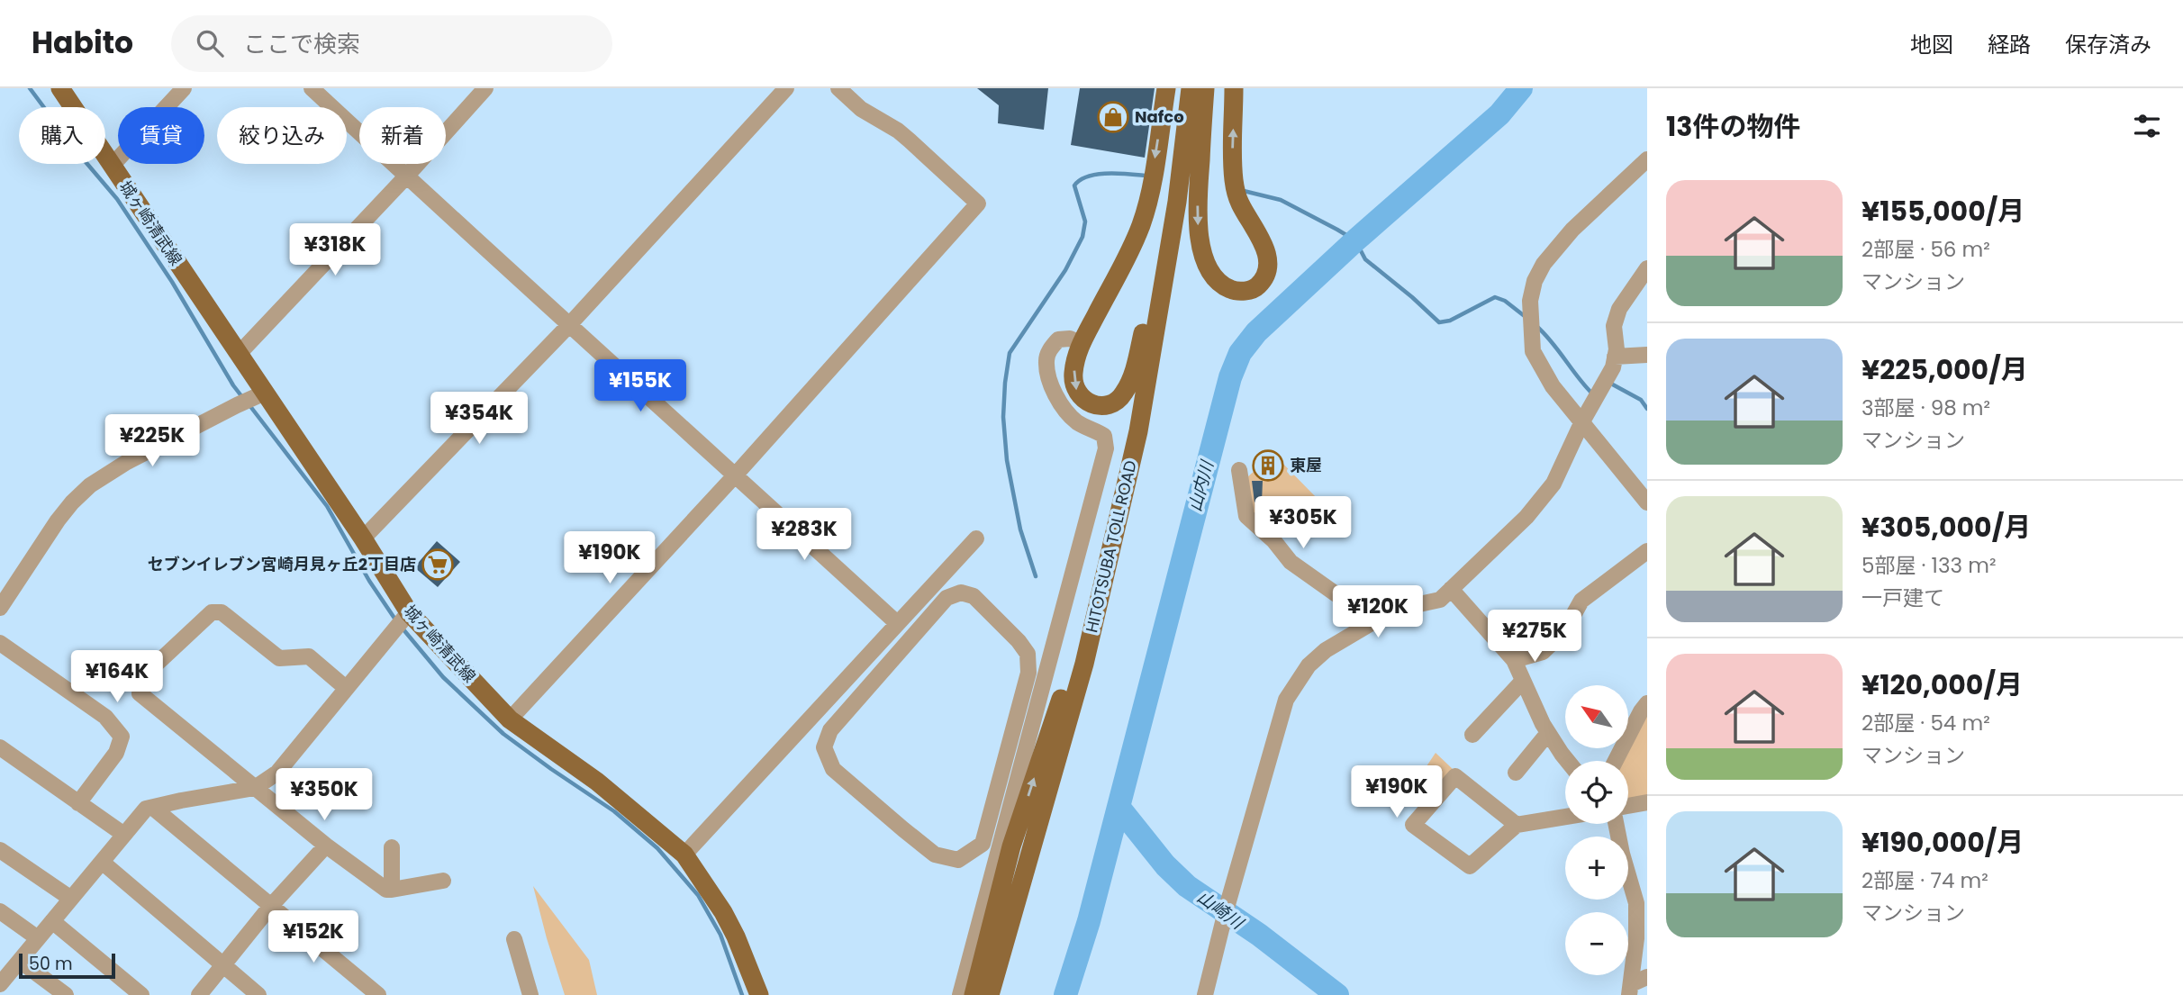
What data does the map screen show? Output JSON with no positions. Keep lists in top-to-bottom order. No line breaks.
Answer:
{"streets":{"main road":["城ヶ崎清武線","HITOTSUBA TOLL ROAD"]},"water":["山内川","山崎川"],"places":{"shop":["Nafco"],"building":["東屋"],"supermarket":["セブンイレブン宮崎月見ヶ丘2丁目店"]},"scale_bar":"50 m","north":"top left","page":{"header":"Habito","search":"ここで検索","nav":["地図","経路","保存済み"],"heading":"13件の物件","chip":["購入","賃貸","絞り込み","新着"],"list":[{"name":"¥155,000/月","note":"2部屋 · 56 m² · マンション"},{"name":"¥225,000/月","note":"3部屋 · 98 m² · マンション"},{"name":"¥305,000/月","note":"5部屋 · 133 m² · 一戸建て"},{"name":"¥120,000/月","note":"2部屋 · 54 m² · マンション"},{"name":"¥190,000/月","note":"2部屋 · 74 m² · マンション"}],"price":["¥318K","¥155K","¥354K","¥225K","¥305K","¥283K","¥190K","¥120K","¥275K","¥164K","¥190K","¥350K","¥152K"],"map_buttons":["+","−"],"scale":"50 m"}}
